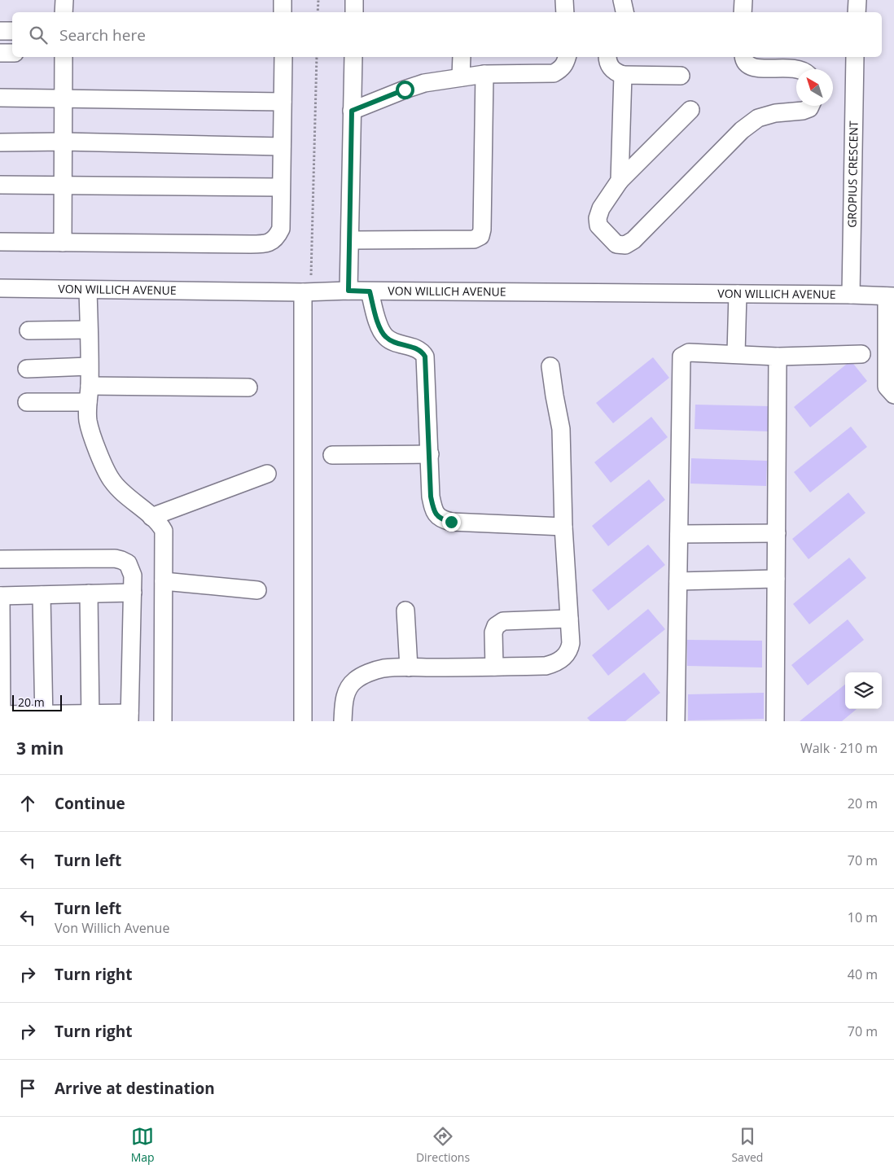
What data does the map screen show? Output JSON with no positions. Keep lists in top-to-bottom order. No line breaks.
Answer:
{"streets":{"street":["GROPIUS CRESCENT","VON WILLICH AVENUE"]},"crossings":[["GROPIUS CRESCENT","VON WILLICH AVENUE"]],"scale_bar":"20 m","north":"top left","page":{"search":"Search here","scale":"20 m","heading":["3 min","Walk · 210 m"],"list":[["Continue","20 m"],["Turn left","70 m"],["Turn left","Von Willich Avenue","10 m"],["Turn right","40 m"],["Turn right","70 m"],"Arrive at destination"],"nav":["Map","Directions","Saved"]}}
